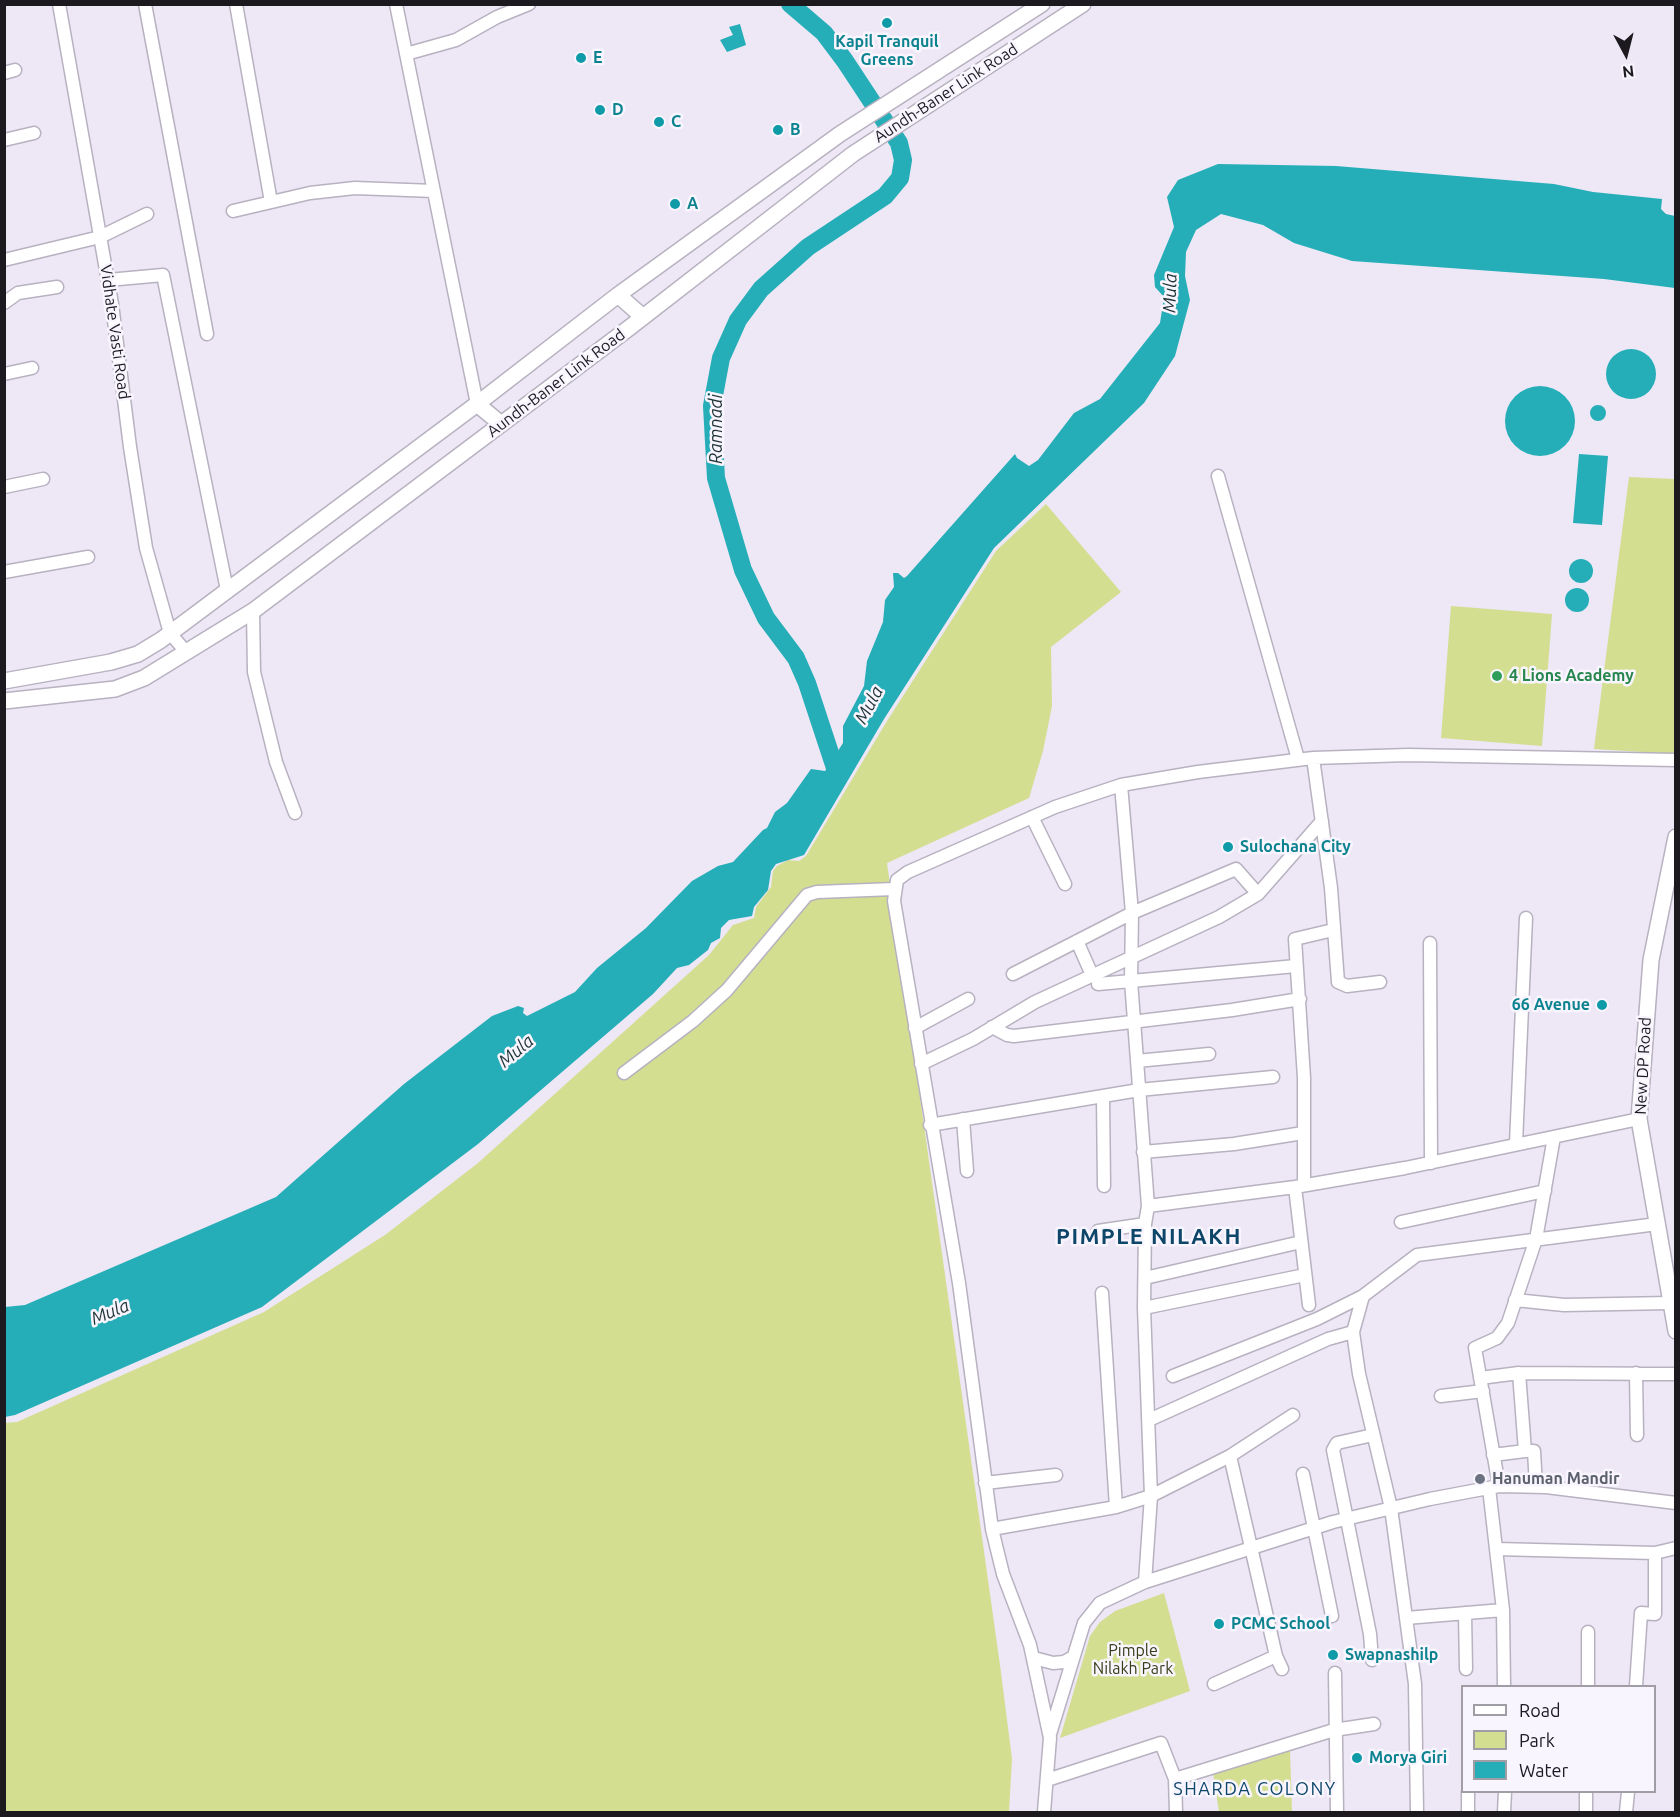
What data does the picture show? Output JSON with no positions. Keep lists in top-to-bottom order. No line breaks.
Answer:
{"streets":{"main road":["Aundh-Baner Link Road","New DP Road"],"street":["Vidhate Vasti Road"]},"crossings":[["Aundh-Baner Link Road","Vidhate Vasti Road"]],"districts":["PIMPLE NILAKH","SHARDA COLONY"],"water":["Mula","Ramnadi"],"parks":["Pimple Nilakh Park"],"places":["Kapil Tranquil Greens","E","D","C","B","A","4 Lions Academy","Sulochana City","66 Avenue","Hanuman Mandir","PCMC School","Swapnashilp","Morya Giri"],"legend":["Road","Park","Water"],"north":"bottom"}
